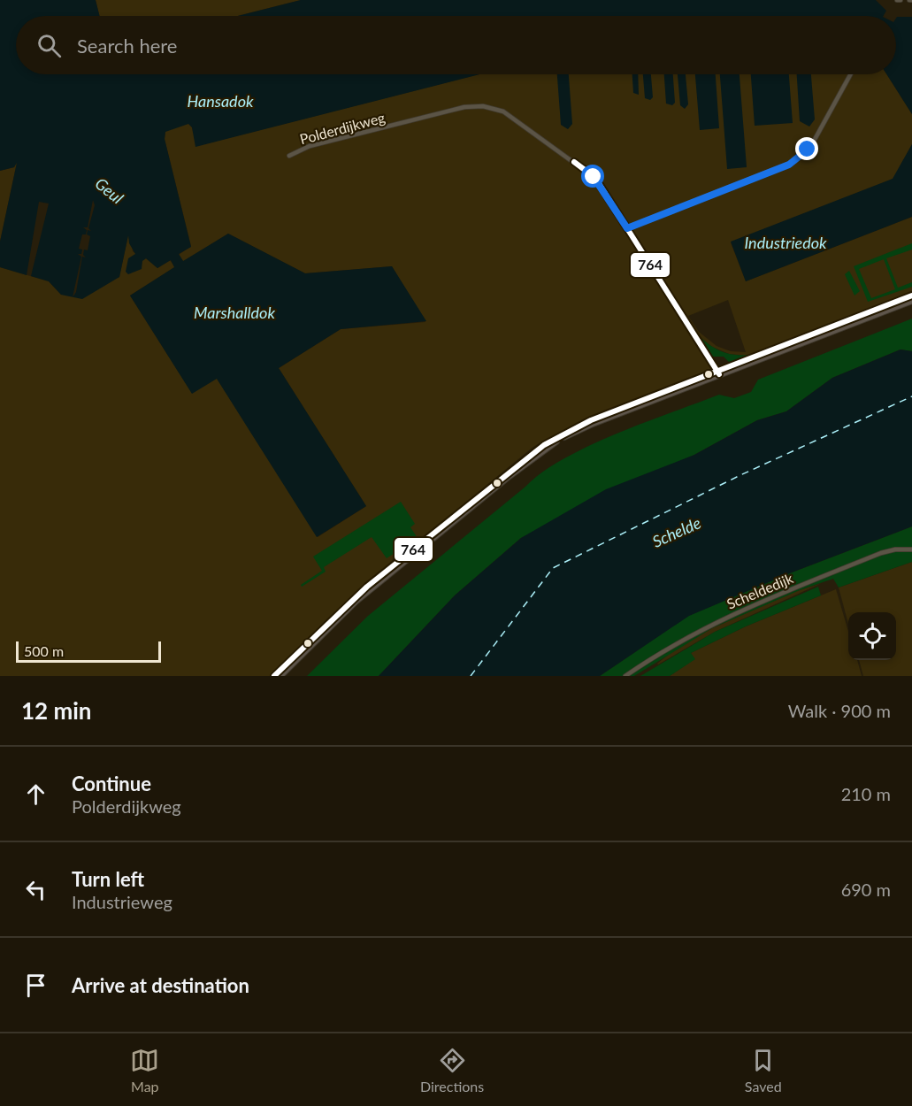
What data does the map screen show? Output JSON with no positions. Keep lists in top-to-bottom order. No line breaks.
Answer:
{"streets":{"street":["Polderdijkweg","Scheldedijk"]},"water":["Hansadok","Geul","Industriedok","Marshalldok","Schelde"],"lines":["transit line 764"],"scale_bar":"500 m","page":{"search":"Search here","scale":"500 m","heading":["12 min","Walk · 900 m"],"list":[["Continue","Polderdijkweg","210 m"],["Turn left","Industrieweg","690 m"],"Arrive at destination"],"nav":["Map","Directions","Saved"]}}
